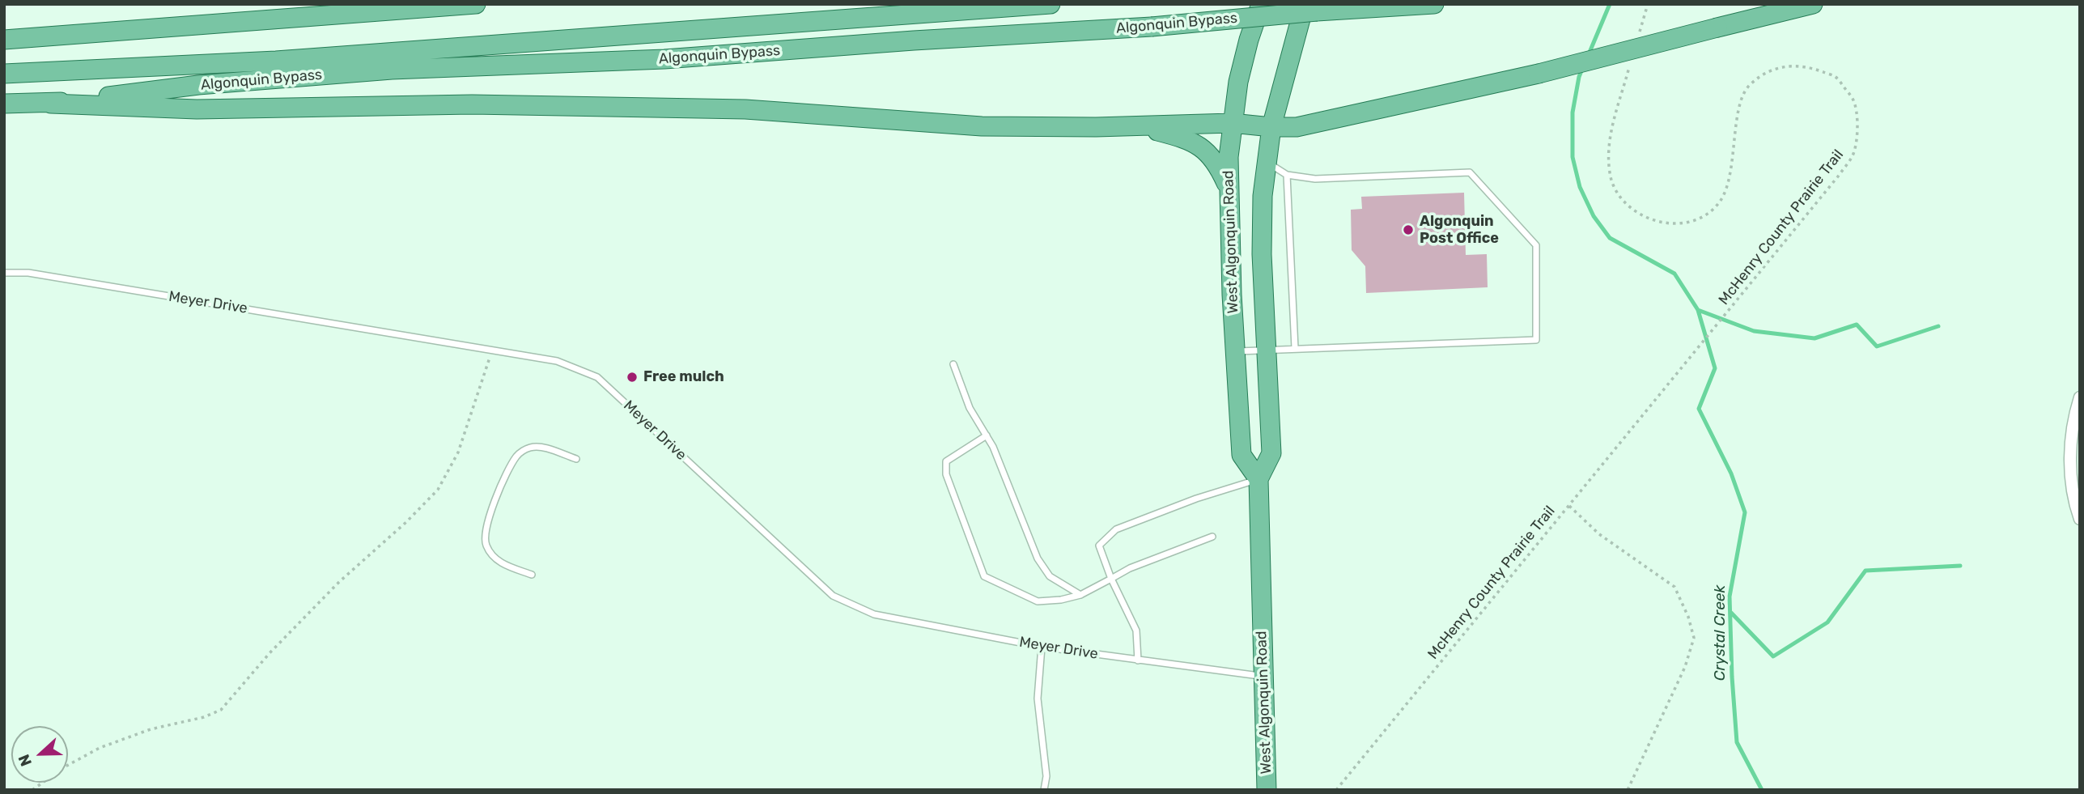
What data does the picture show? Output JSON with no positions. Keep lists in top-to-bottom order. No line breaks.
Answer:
{"streets":{"main road":["Algonquin Bypass","West Algonquin Road"],"lane":["Meyer Drive"],"path":["McHenry County Prairie Trail"]},"crossings":[["Algonquin Bypass","West Algonquin Road"],["West Algonquin Road","Meyer Drive"]],"water":["Crystal Creek"],"places":["Algonquin Post Office","Free mulch"],"north":"left"}
